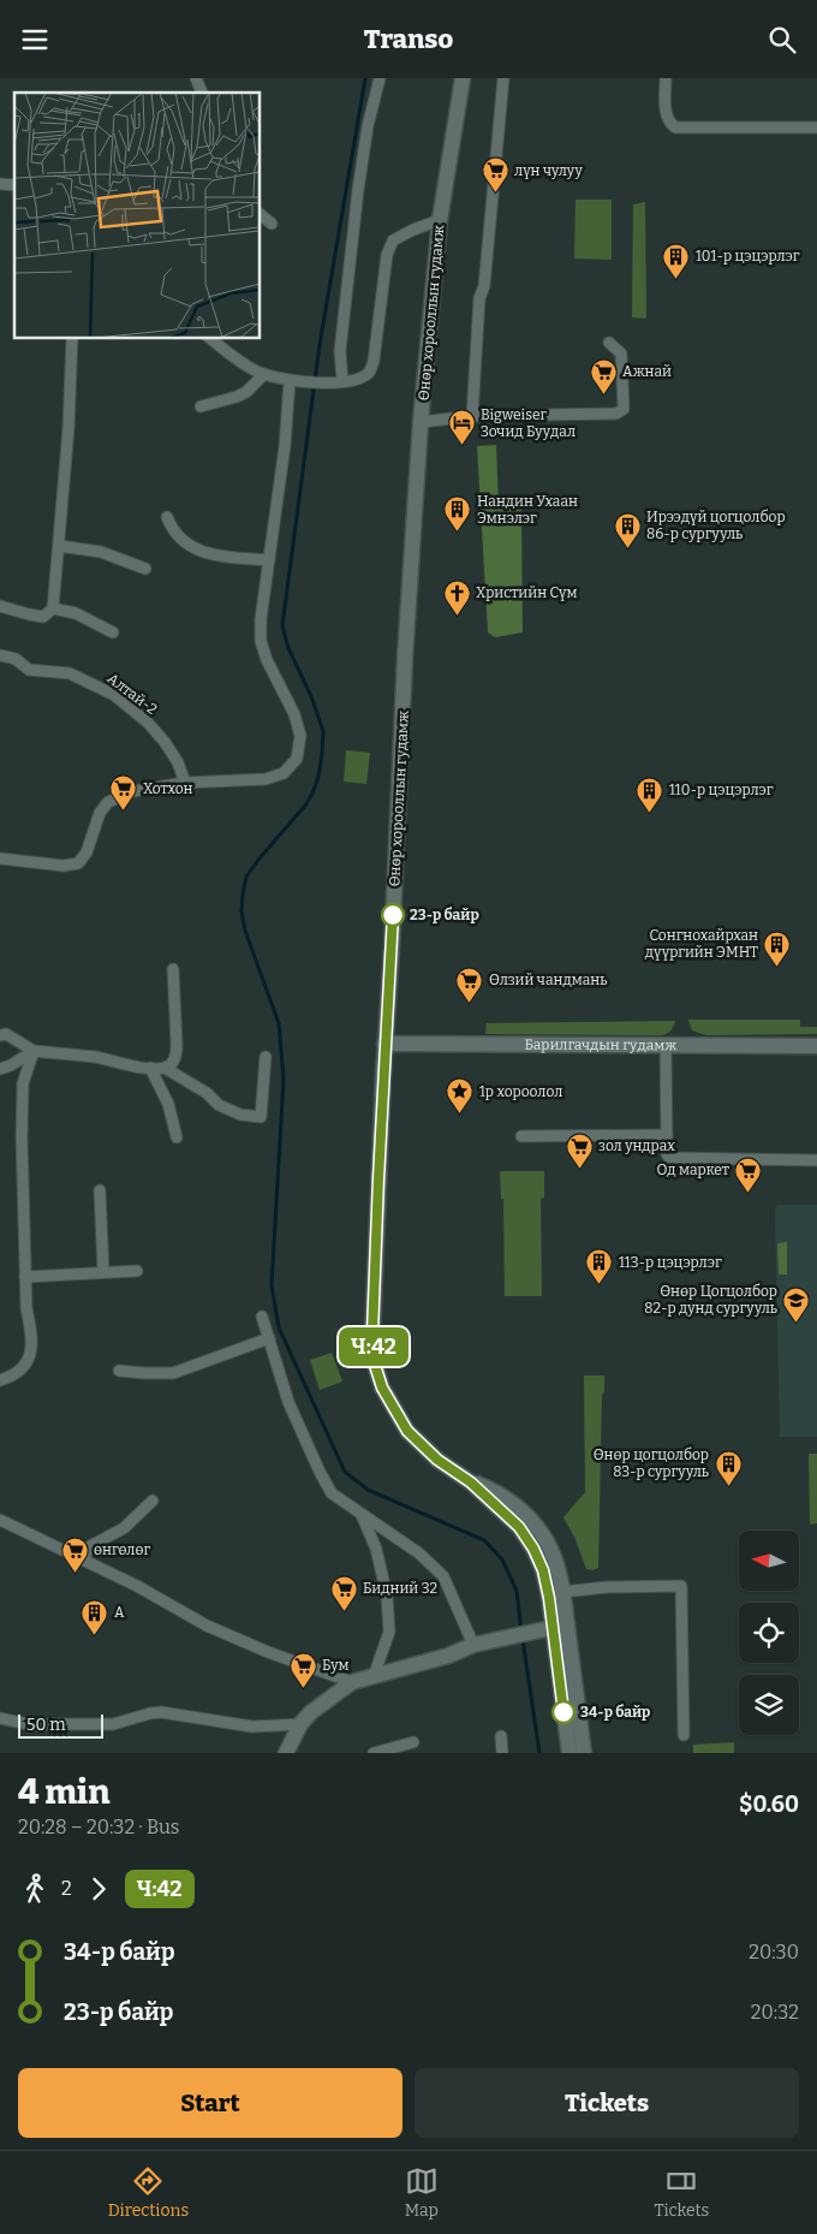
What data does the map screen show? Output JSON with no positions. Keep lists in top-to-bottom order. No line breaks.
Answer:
{"streets":{"main road":["Өнөр хорооллын гудамж","Барилгачдын гудамж"],"street":["Алтай-2"]},"crossings":[["Өнөр хорооллын гудамж","Барилгачдын гудамж"]],"places":{"supermarket":["лүн чулуу","Ажнай","Хотхон","Өлзий чандмань","зол ундрах","Од маркет","өнгөлөг","Бидний 32","Бум"],"building":["101-р цэцэрлэг","Нандин Ухаан Эмнэлэг","Ирээдүй цогцолбор 86-р сургууль","110-р цэцэрлэг","Сонгнохайрхан дүүргийн ЭМНТ","113-р цэцэрлэг","Өнөр цогцолбор 83-р сургууль","A"],"hotel":["Bigweiser 3очид Буудал"],"church":["Христийн Сүм"],"other":["23-р байр","34-р байр"],"place":["1р хороолол"],"school or university":["Өнөр Цогцолбор 82-р дунд сургууль"]},"lines":["bus line Ч:42"],"scale_bar":"50 m","north":"left","page":{"header":"Transo","on_map":"Ч:42","scale":"50 m","heading":["4 min","20:28 – 20:32 · Bus","$0.60"],"legs":["2","Ч:42"],"list":[{"name":"34-р байр","value":"20:30"},{"name":"23-р байр","value":"20:32"}],"buttons":["Start","Tickets"],"tabs":["Directions","Map","Tickets"]}}
